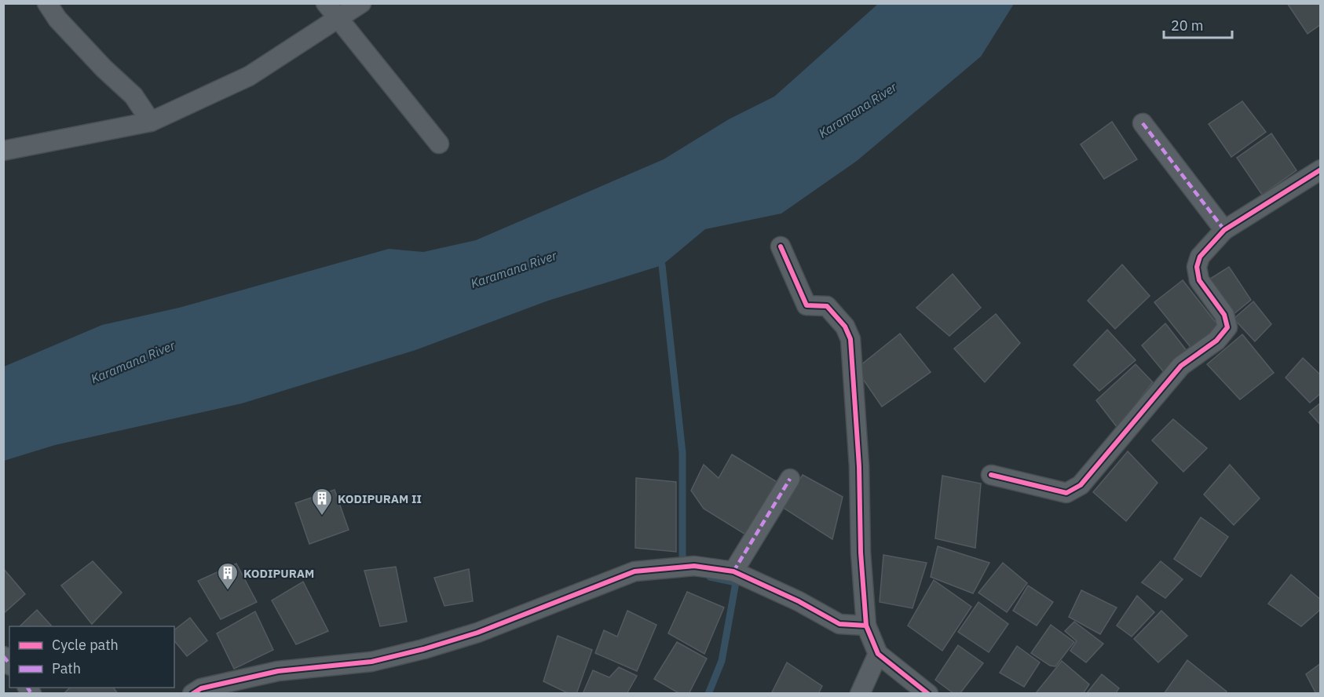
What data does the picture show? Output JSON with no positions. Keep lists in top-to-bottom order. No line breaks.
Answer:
{"water":["Karamana River"],"places":{"building":["KODIPURAM II","KODIPURAM"]},"legend":["Cycle path","Path"],"scale_bar":"20 m"}
